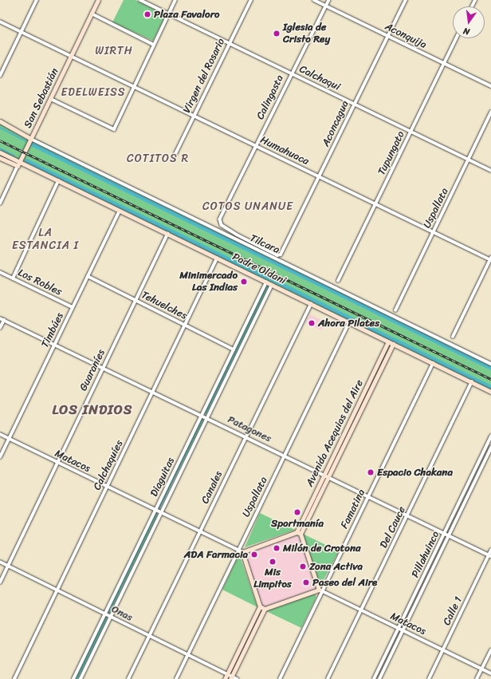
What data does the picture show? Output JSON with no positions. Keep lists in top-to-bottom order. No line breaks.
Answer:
{"streets":{"street":["Aconquija","Virgen del Rosario","Calchaqui","Calingasta","San Sebastián","Aconcagua","Humahuaca","Tupungato","Uspallata","Tilcara","Padre Oldani","Los Robles","Tehuelches","Timbúes","Guaraníes","Patagones","Avenida Acequias del Aire","Matacos","Calchaquíes","Diaguitas","Canales","Famatina","Del Cauce","Pillahuinco","Calle 1","Onas"]},"crossings":[["Aconquija","Calingasta"],["Aconquija","Aconcagua"],["Aconquija","Tupungato"],["Virgen del Rosario","Calchaqui"],["Virgen del Rosario","Humahuaca"],["Calchaqui","Calingasta"],["Calchaqui","Aconcagua"],["Calchaqui","Tupungato"],["Calchaqui","Uspallata"],["Calingasta","Humahuaca"],["Calingasta","Tilcara"],["San Sebastián","Humahuaca"],["San Sebastián","Tilcara"],["San Sebastián","Padre Oldani"],["Aconcagua","Humahuaca"],["Aconcagua","Tilcara"],["Humahuaca","Tupungato"],["Humahuaca","Uspallata"],["Uspallata","Padre Oldani"],["Uspallata","Patagones"],["Uspallata","Matacos"],["Uspallata","Onas"],["Padre Oldani","Timbúes"],["Padre Oldani","Guaraníes"],["Padre Oldani","Avenida Acequias del Aire"],["Padre Oldani","Calchaquíes"],["Padre Oldani","Diaguitas"],["Padre Oldani","Canales"],["Padre Oldani","Famatina"],["Padre Oldani","Del Cauce"],["Los Robles","Timbúes"],["Tehuelches","Timbúes"],["Tehuelches","Guaraníes"],["Tehuelches","Calchaquíes"],["Tehuelches","Diaguitas"],["Timbúes","Patagones"],["Timbúes","Matacos"],["Guaraníes","Patagones"],["Guaraníes","Matacos"],["Guaraníes","Onas"],["Patagones","Avenida Acequias del Aire"],["Patagones","Calchaquíes"],["Patagones","Diaguitas"],["Patagones","Canales"],["Patagones","Famatina"],["Patagones","Del Cauce"],["Patagones","Pillahuinco"],["Patagones","Calle 1"],["Matacos","Calchaquíes"],["Matacos","Diaguitas"],["Matacos","Canales"],["Matacos","Famatina"],["Matacos","Del Cauce"],["Matacos","Pillahuinco"],["Matacos","Calle 1"],["Calchaquíes","Onas"],["Diaguitas","Onas"],["Canales","Onas"]],"districts":["WIRTH","EDELWEISS","COTITOS R","COTOS UNANUE","LA ESTANCIA I","LOS INDIOS"],"places":["Plaza Favaloro","Iglesia de Cristo Rey","Minimercado Las Indias","Ahora Pilates","Espacio Chakana","Sportmanía","Milón de Crotona","ADA Farmacia","Mis Limpitos","Zona Activa","Paseo del Aire"],"north":"bottom"}
